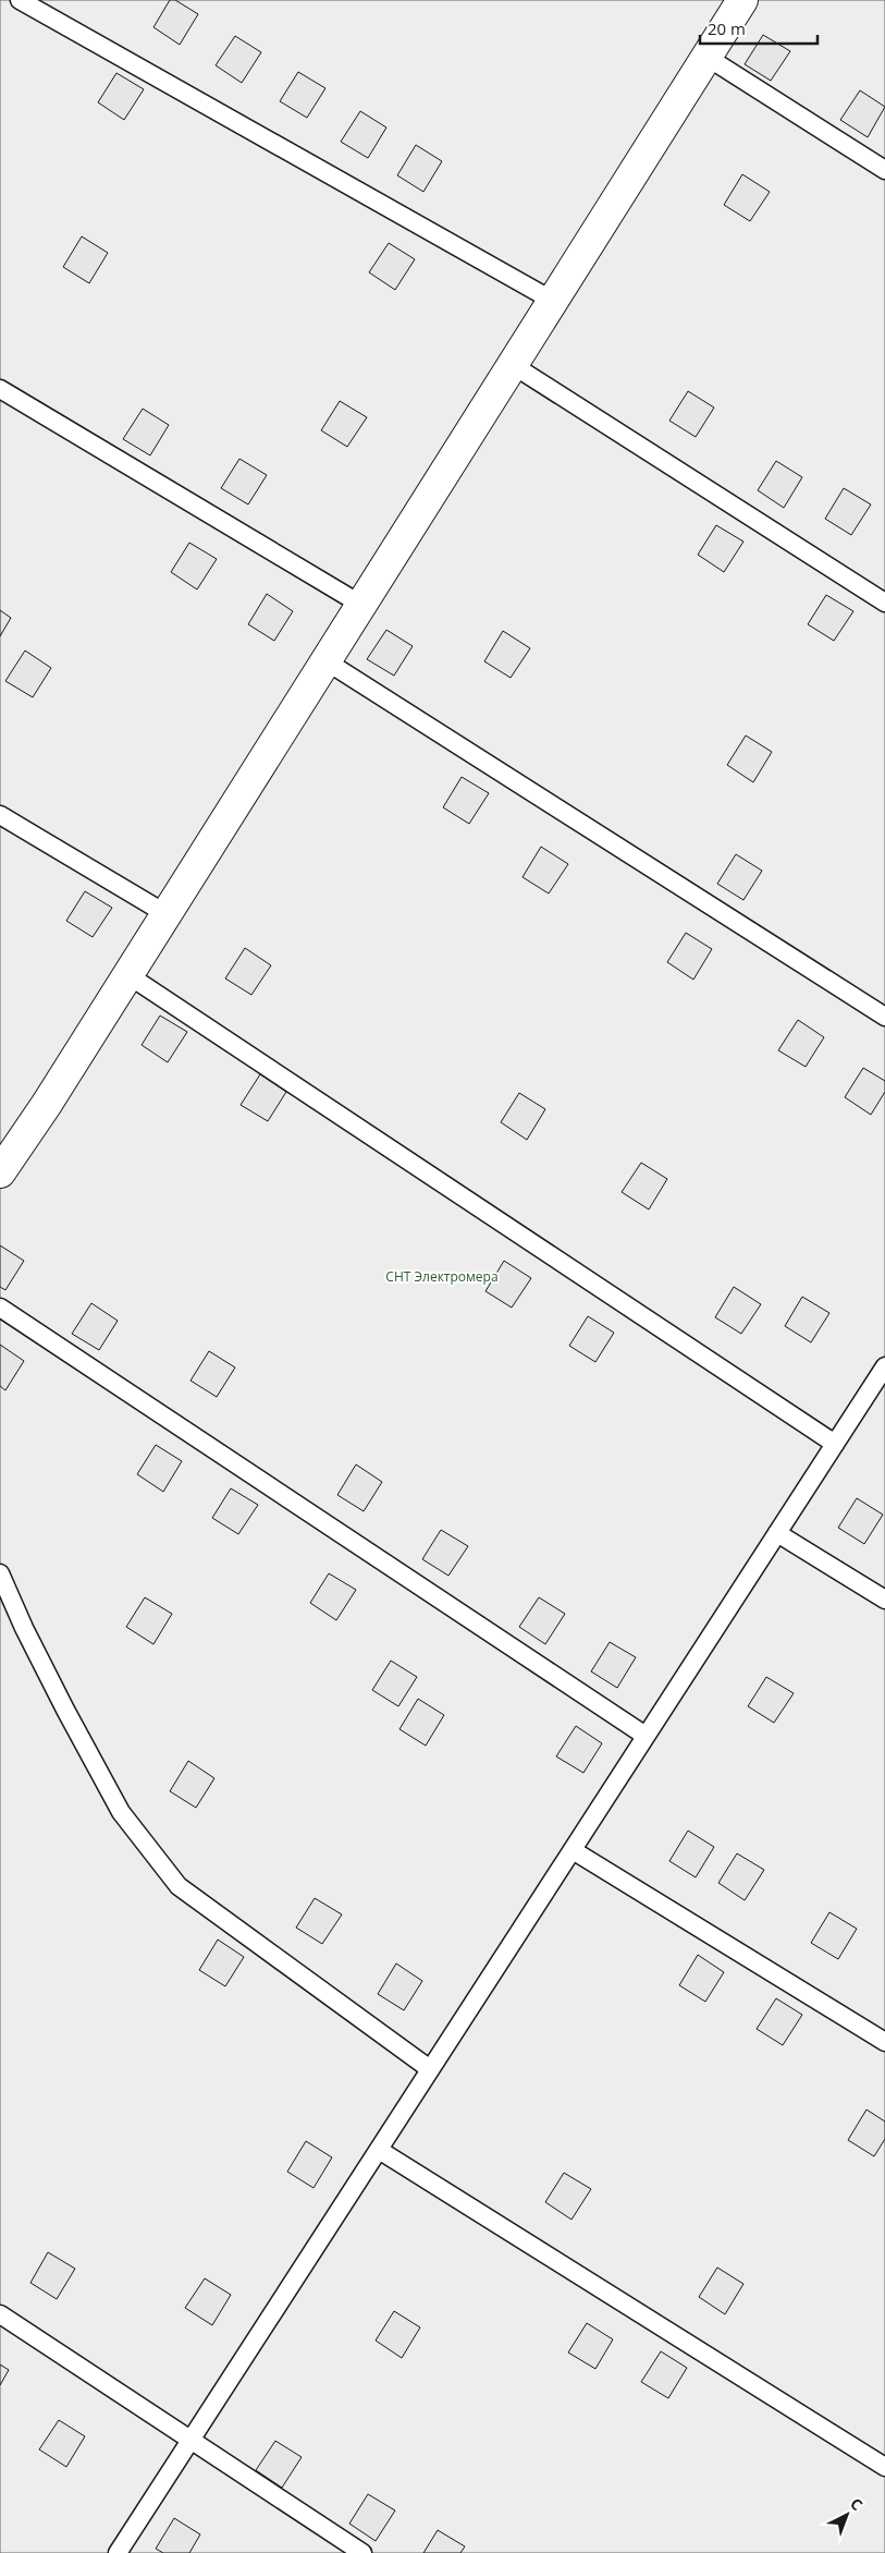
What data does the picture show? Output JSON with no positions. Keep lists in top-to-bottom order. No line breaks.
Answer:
{"parks":["СНТ Электромера"],"scale_bar":"20 m","north":"top right"}
